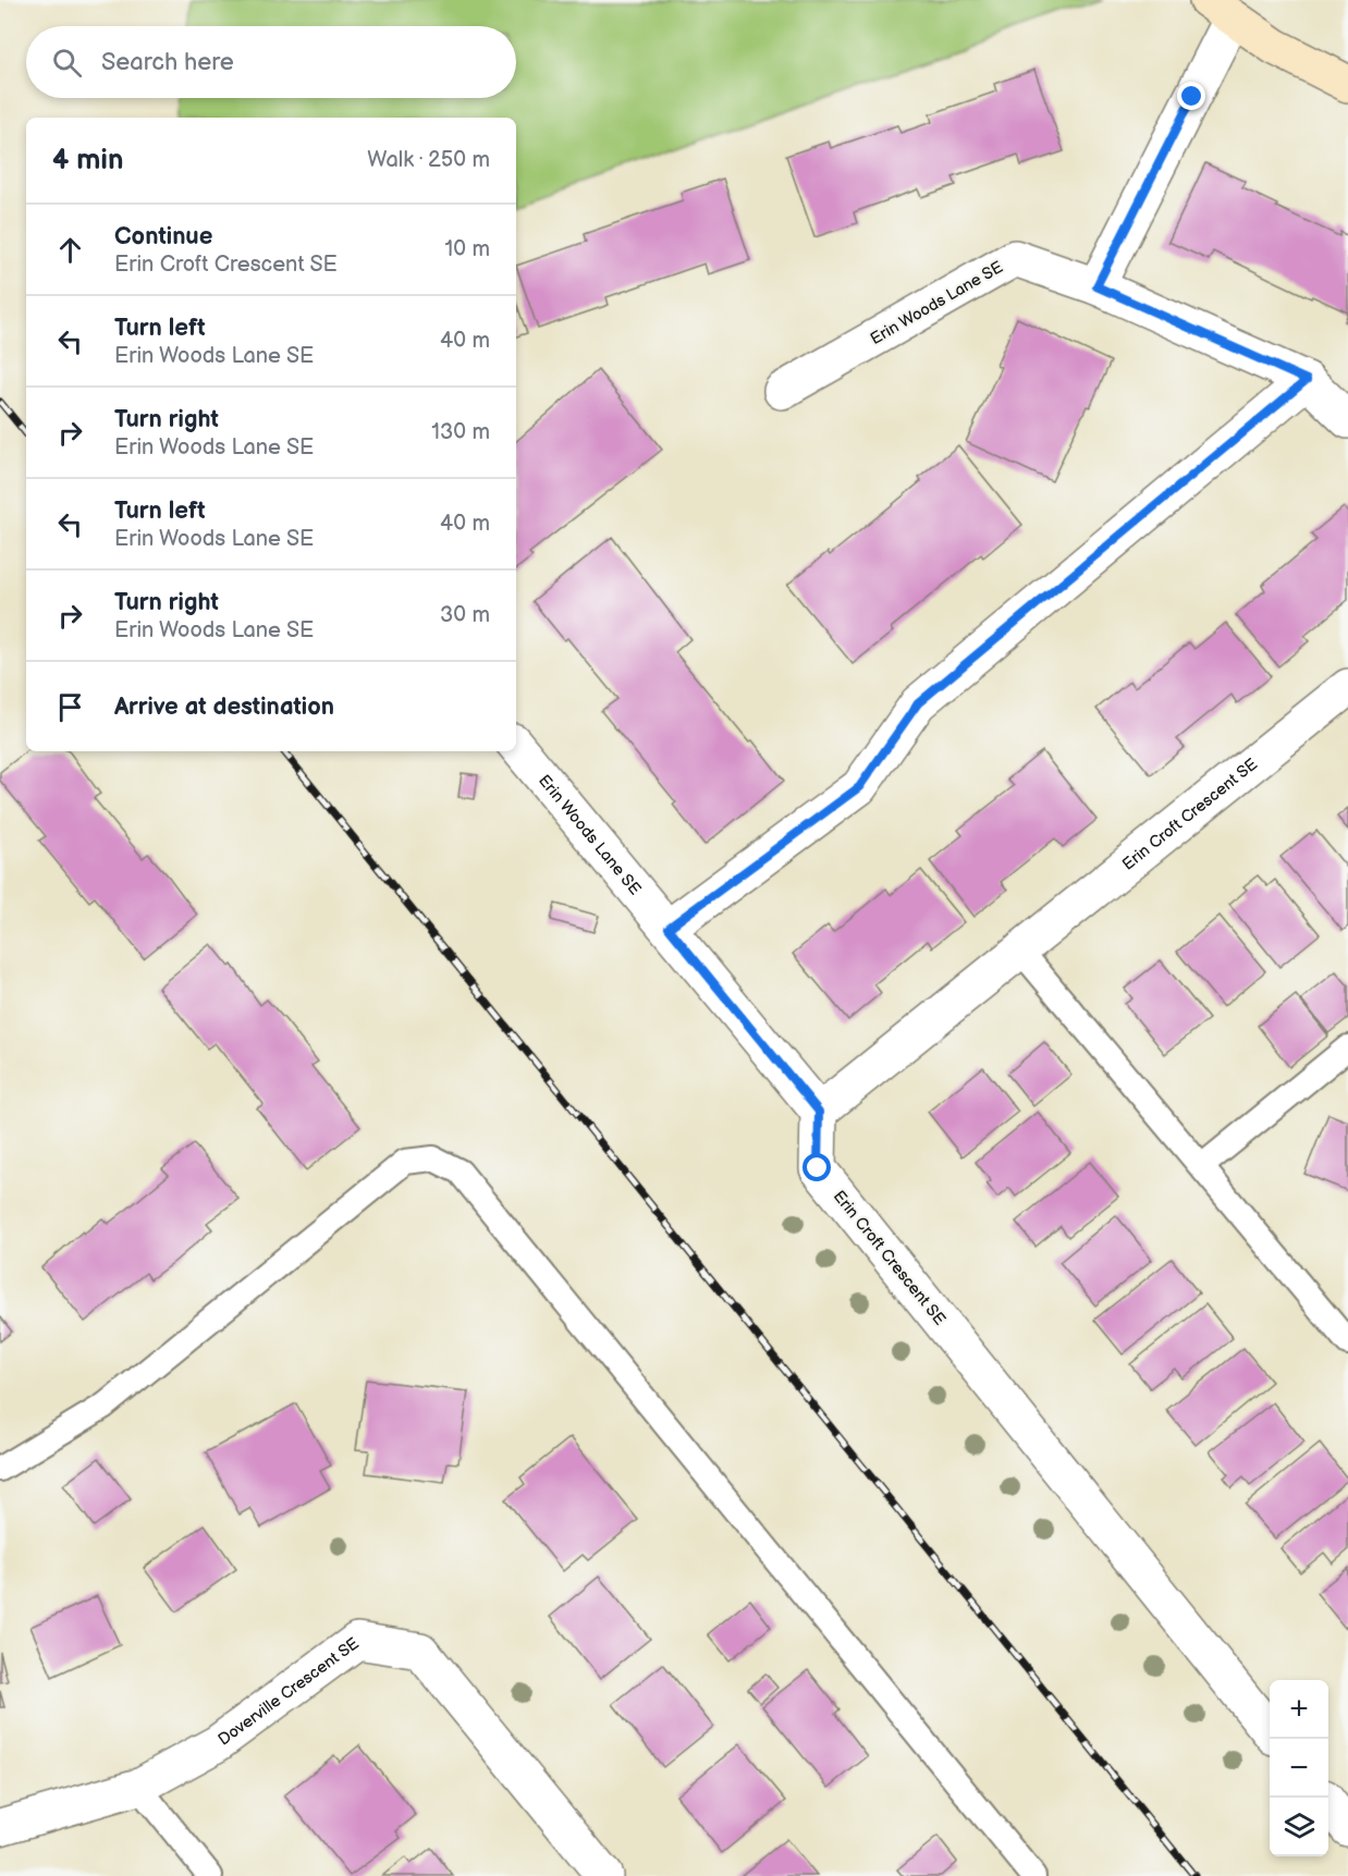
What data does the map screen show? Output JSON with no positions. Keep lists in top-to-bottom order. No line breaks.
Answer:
{"streets":{"street":["Erin Woods Lane SE","Erin Croft Crescent SE","Doverville Crescent SE"]},"crossings":[["Erin Woods Lane SE","Erin Croft Crescent SE"]],"page":{"search":"Search here","heading":["4 min","Walk · 250 m"],"list":[["Continue","Erin Croft Crescent SE","10 m"],["Turn left","Erin Woods Lane SE","40 m"],["Turn right","Erin Woods Lane SE","130 m"],["Turn left","Erin Woods Lane SE","40 m"],["Turn right","Erin Woods Lane SE","30 m"],"Arrive at destination"],"map_buttons":["+","−"]}}
